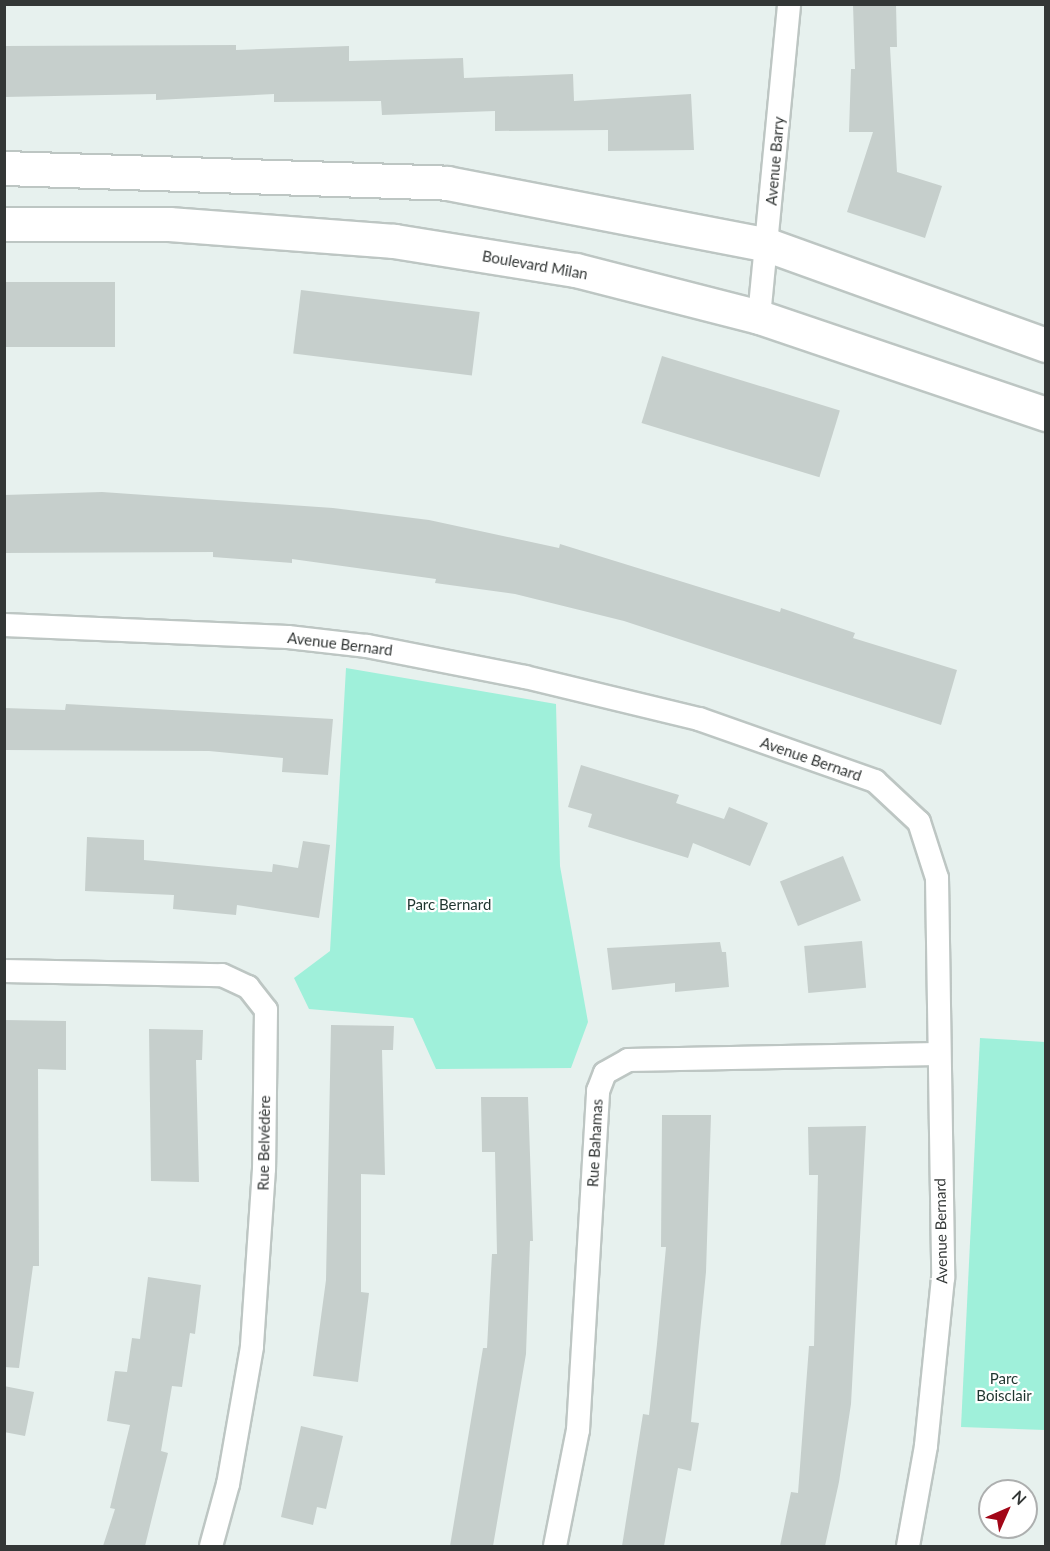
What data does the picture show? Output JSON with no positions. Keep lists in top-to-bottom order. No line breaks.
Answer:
{"streets":{"main road":["Boulevard Milan"],"street":["Avenue Barry","Avenue Bernard","Rue Belvédère","Rue Bahamas"]},"crossings":[["Avenue Barry","Boulevard Milan"],["Avenue Bernard","Rue Bahamas"]],"parks":["Parc Bernard","Parc Boisclair"],"north":"top right"}
